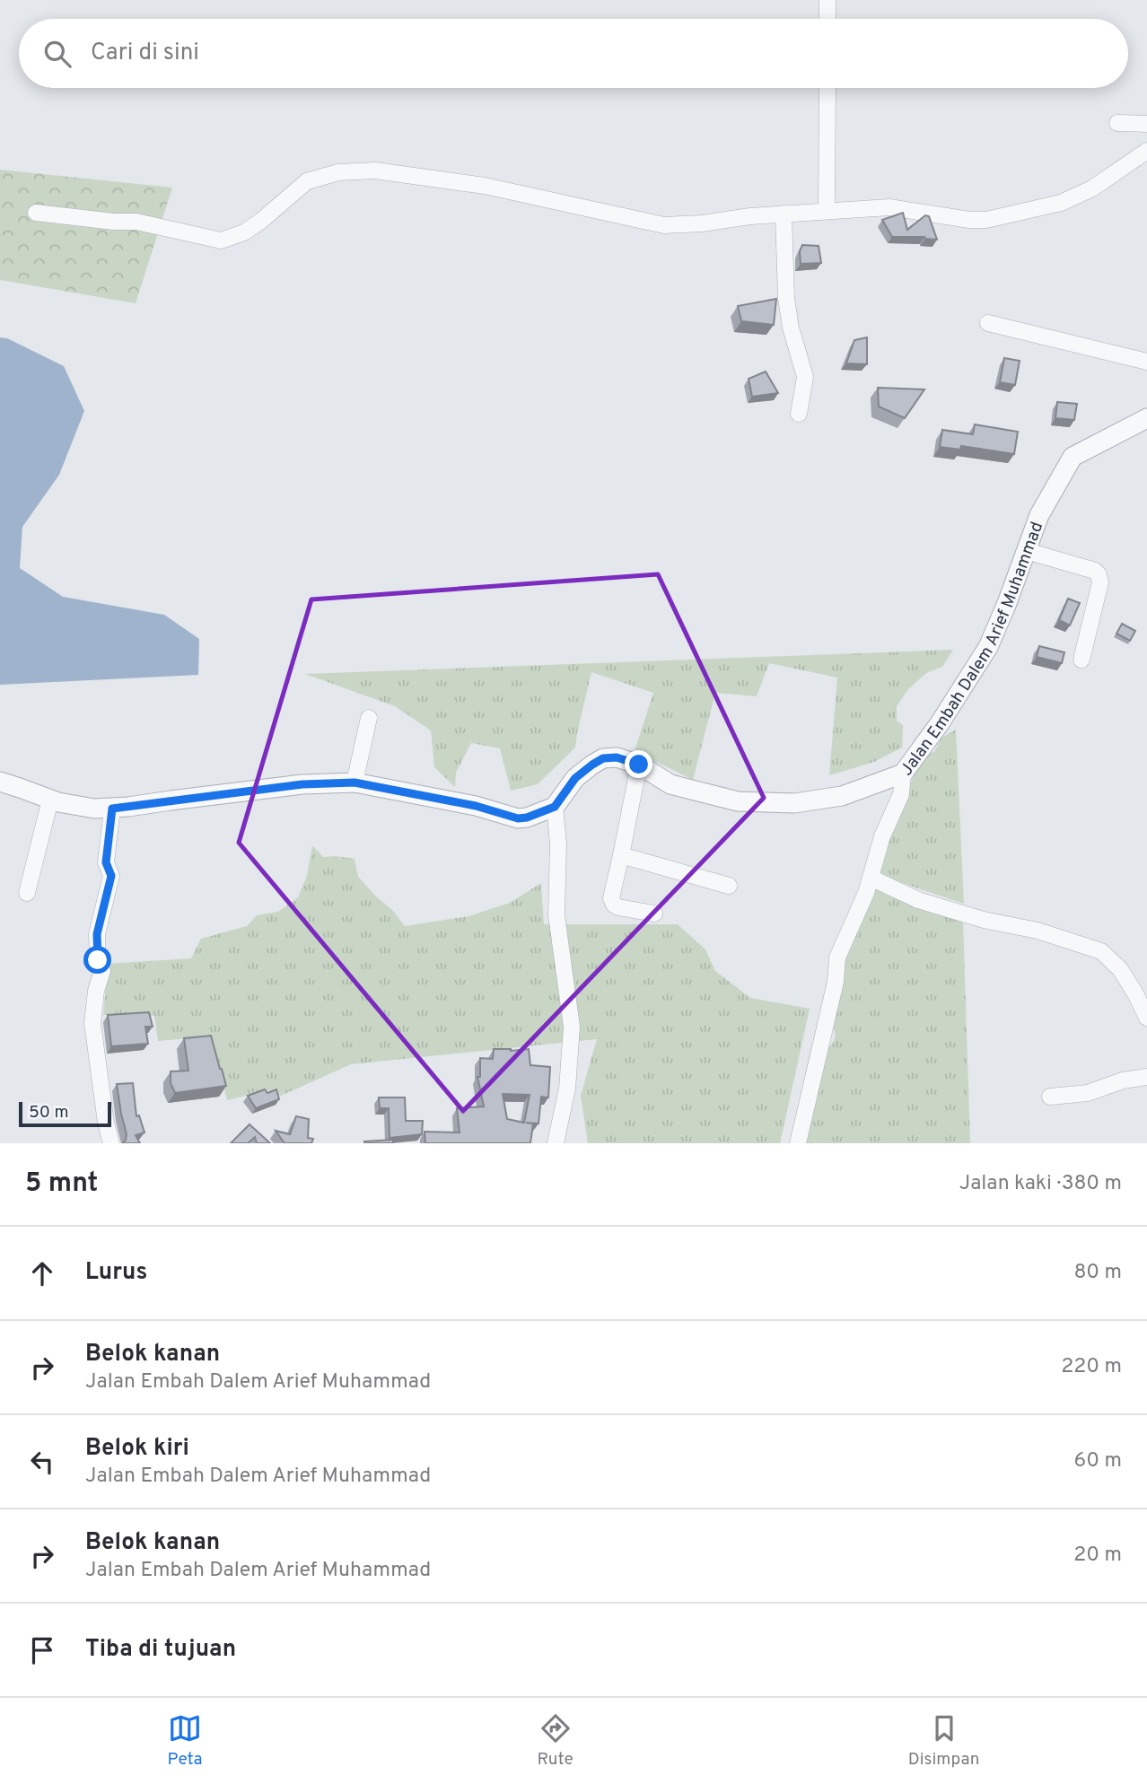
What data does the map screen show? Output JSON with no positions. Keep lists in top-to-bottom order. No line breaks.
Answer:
{"streets":{"street":["Jalan Embah Dalem Arief Muhammad"]},"scale_bar":"50 m","page":{"search":"Cari di sini","scale":"50 m","heading":["5 mnt","Jalan kaki · 380 m"],"list":[["Lurus","80 m"],["Belok kanan","Jalan Embah Dalem Arief Muhammad","220 m"],["Belok kiri","Jalan Embah Dalem Arief Muhammad","60 m"],["Belok kanan","Jalan Embah Dalem Arief Muhammad","20 m"],"Tiba di tujuan"],"nav":["Peta","Rute","Disimpan"]}}
